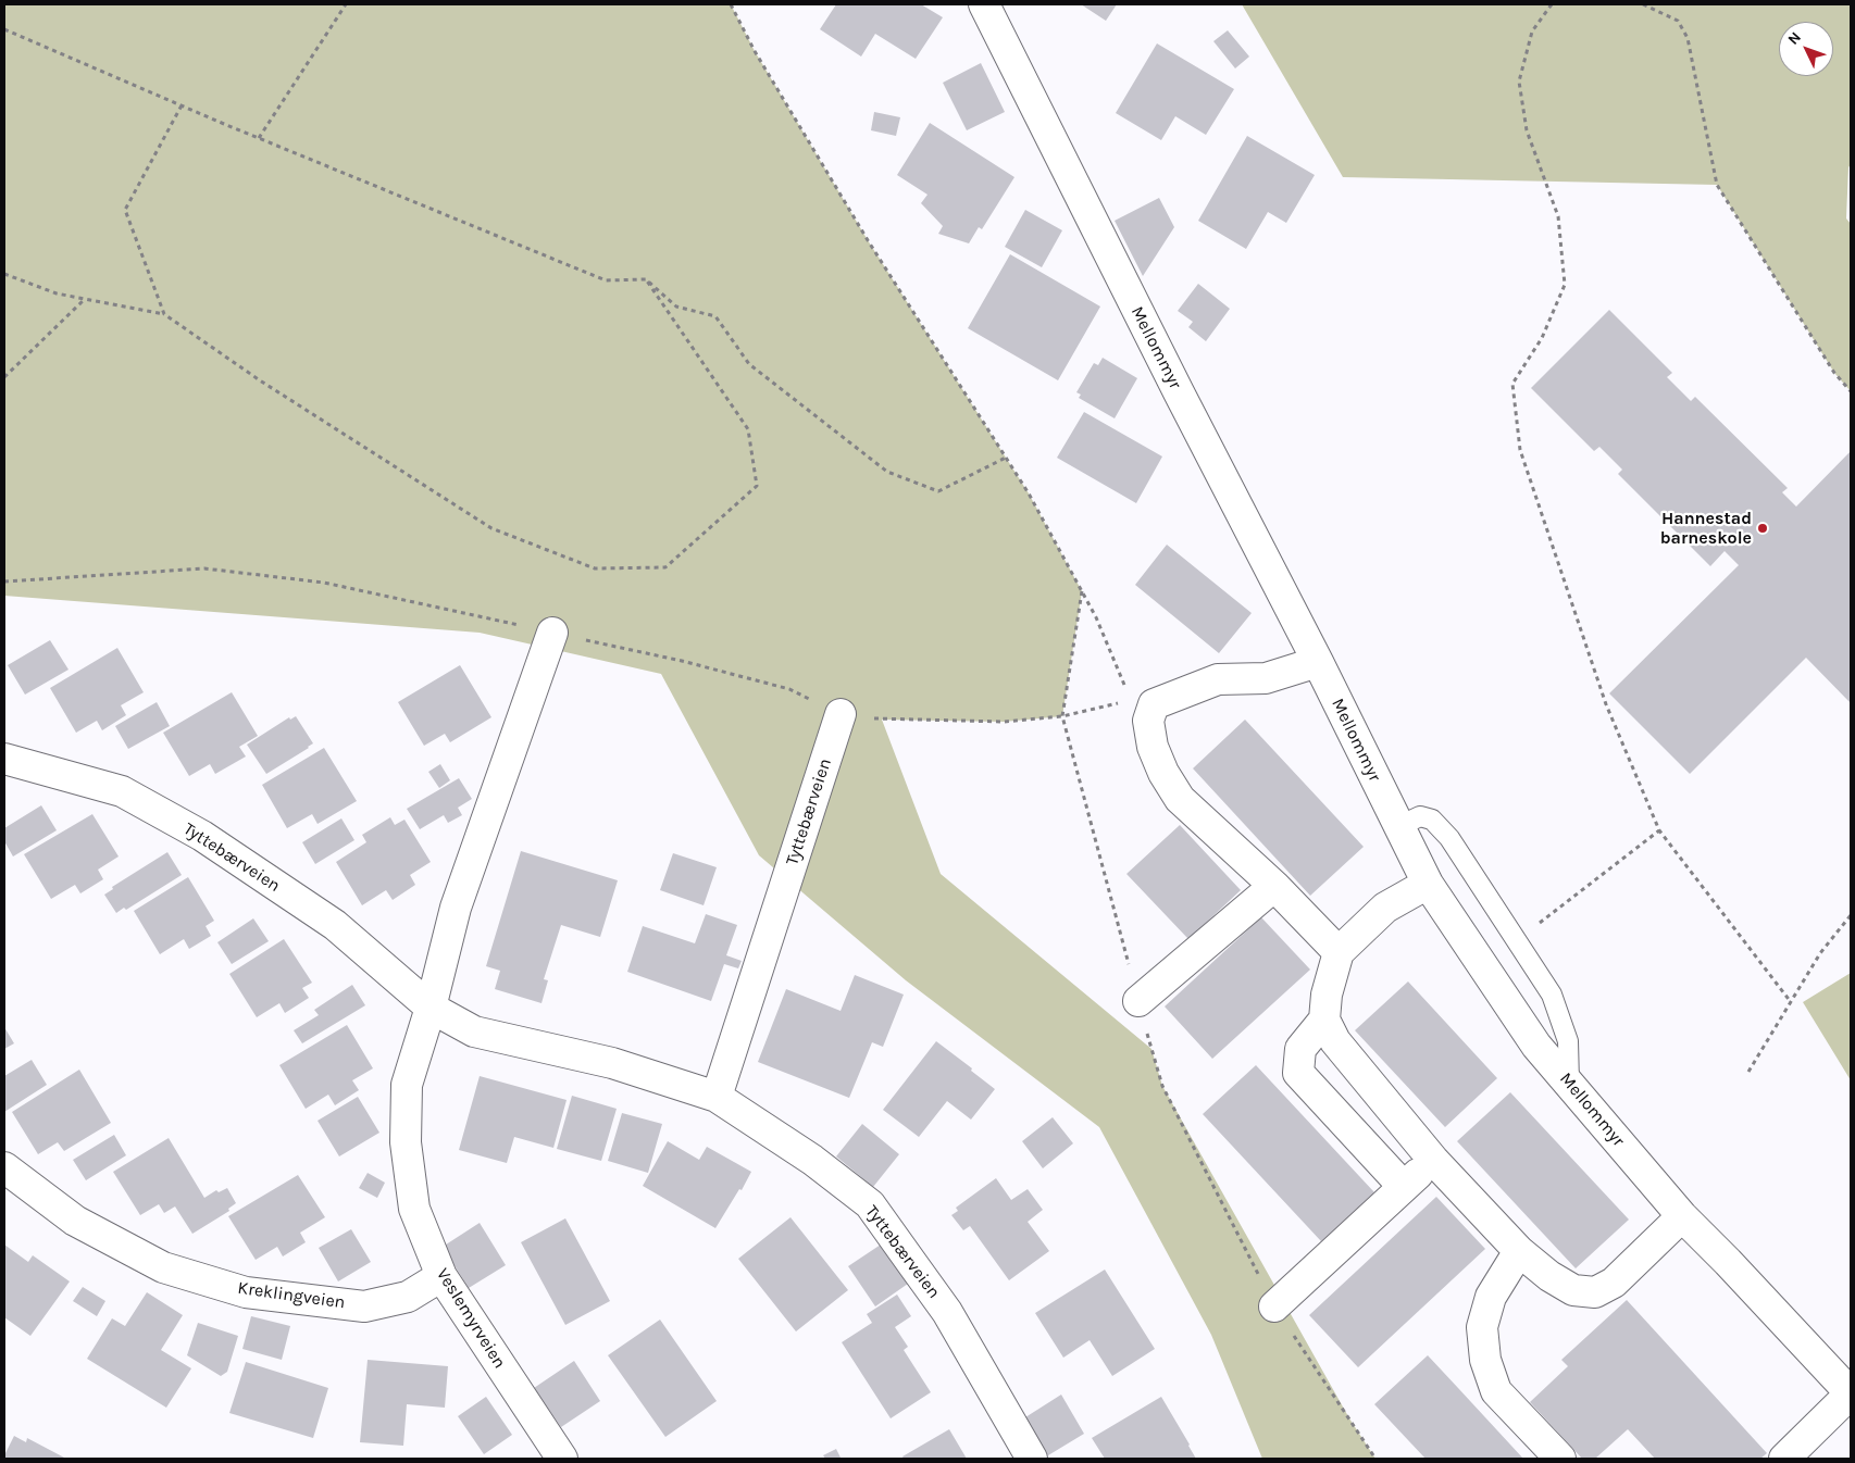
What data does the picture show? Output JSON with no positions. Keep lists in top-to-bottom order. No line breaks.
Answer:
{"streets":{"street":["Mellommyr","Tyttebærveien","Kreklingveien","Veslemyrveien"]},"crossings":[["Tyttebærveien","Veslemyrveien"],["Kreklingveien","Veslemyrveien"]],"places":["Hannestad barneskole"],"north":"top left"}
